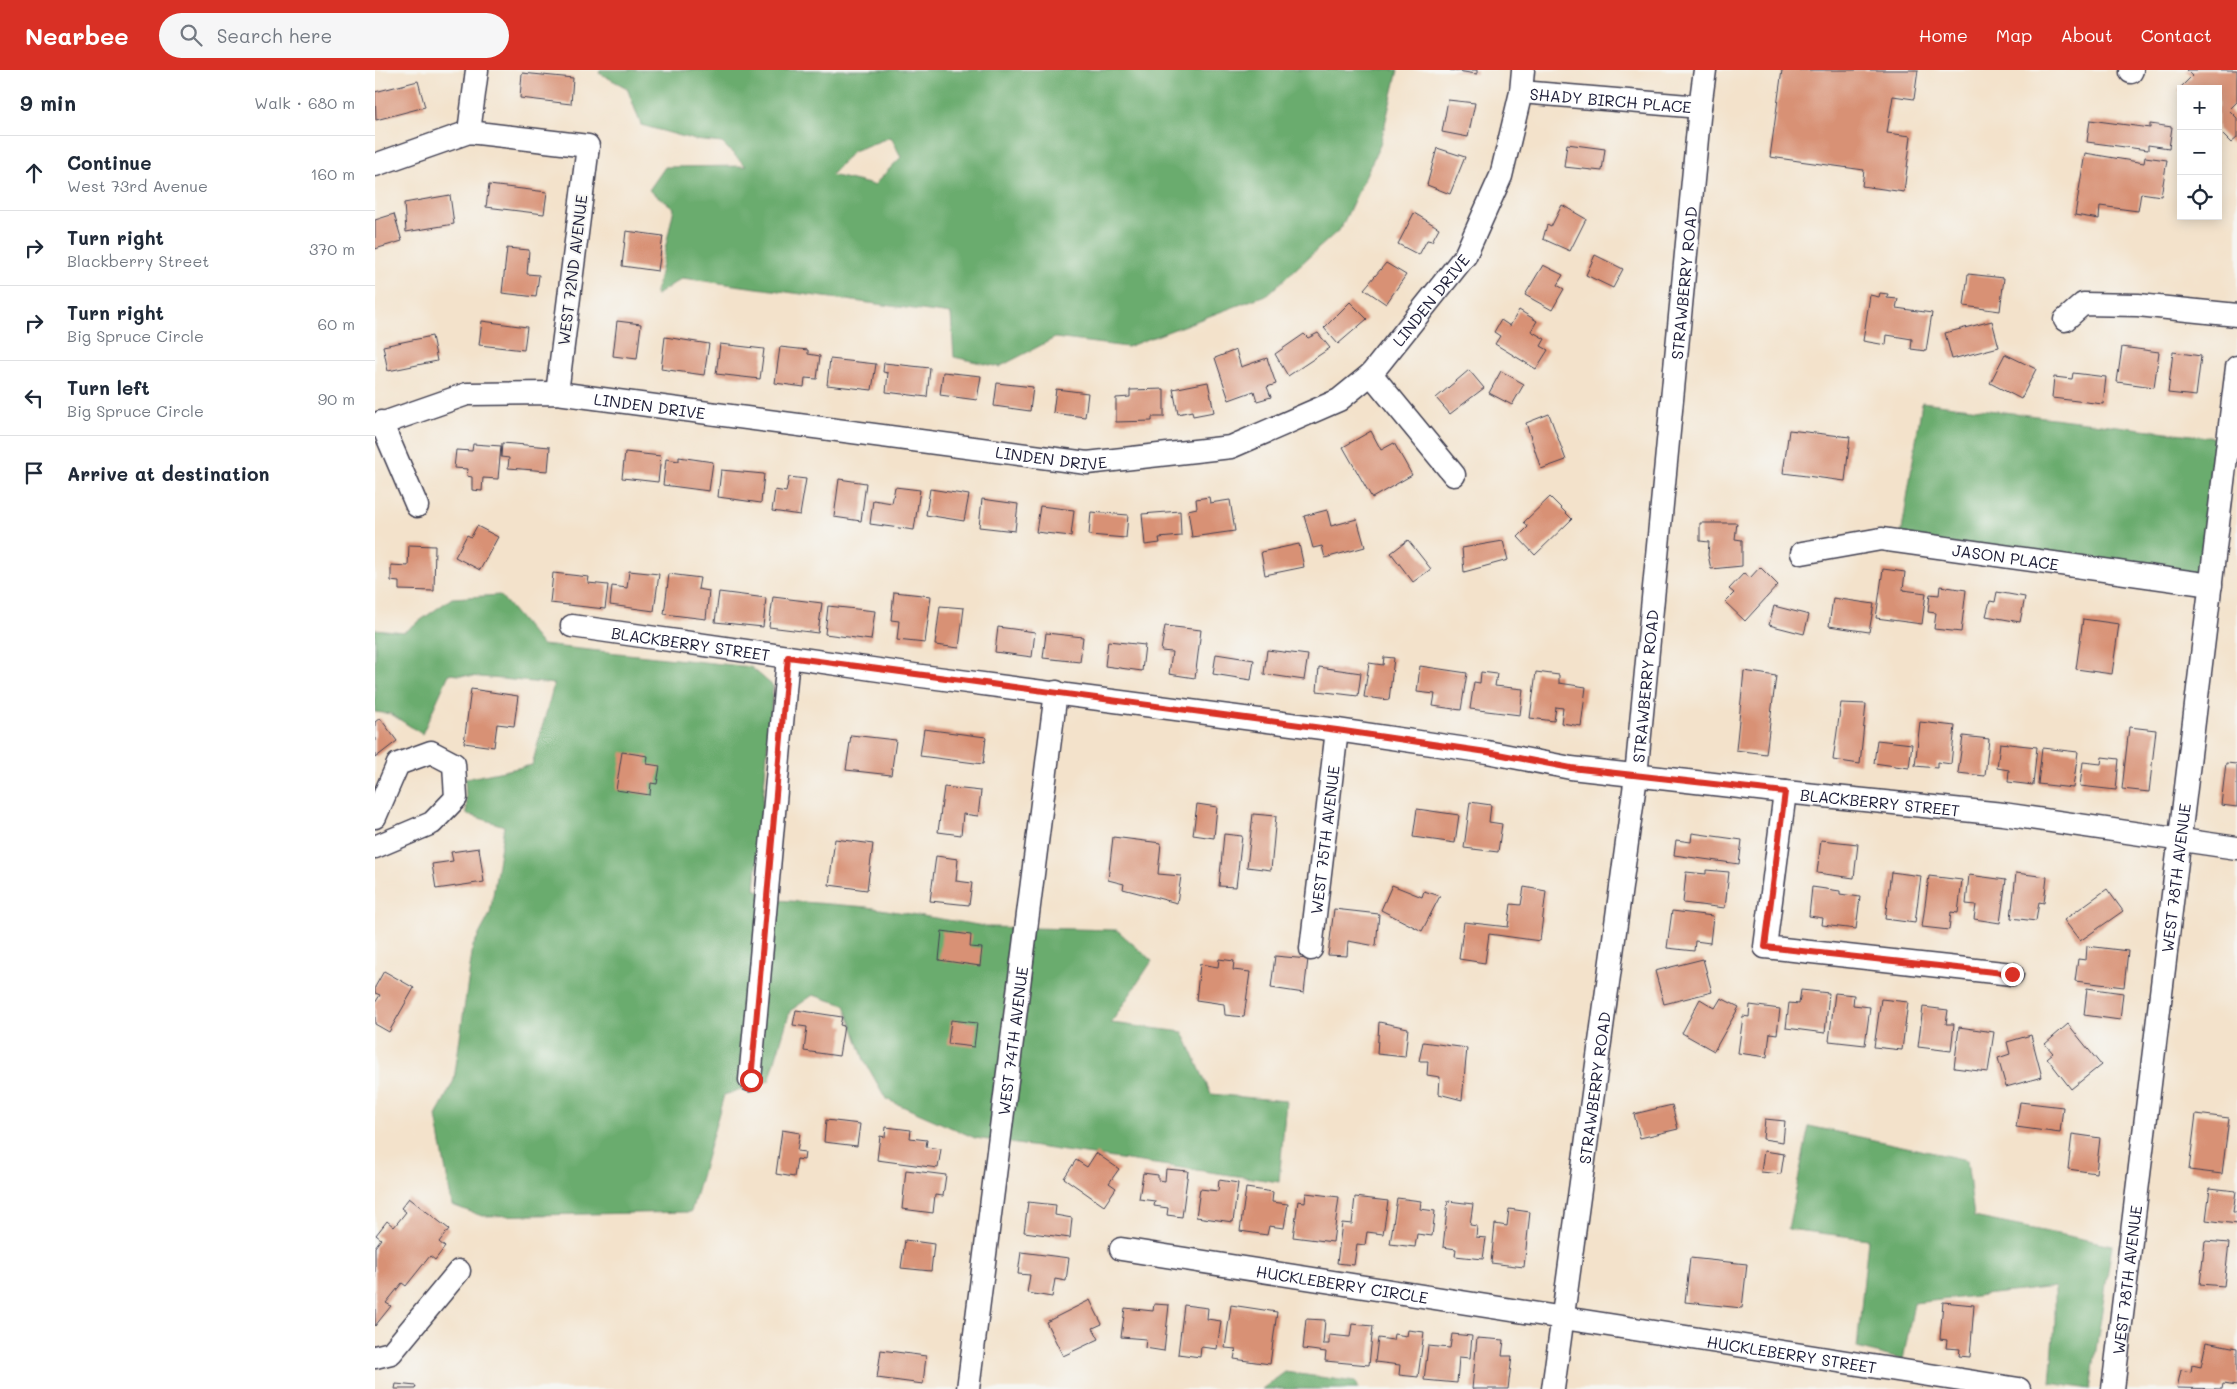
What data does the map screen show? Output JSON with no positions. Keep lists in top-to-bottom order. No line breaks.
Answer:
{"streets":{"street":["SHADY BIRCH PLACE","WEST 72ND AVENUE","STRAWBERRY ROAD","LINDEN DRIVE","JASON PLACE","BLACKBERRY STREET","WEST 75TH AVENUE","WEST 78TH AVENUE","WEST 74TH AVENUE","HUCKLEBERRY CIRCLE","HUCKLEBERRY STREET"]},"crossings":[["SHADY BIRCH PLACE","STRAWBERRY ROAD"],["SHADY BIRCH PLACE","LINDEN DRIVE"],["WEST 72ND AVENUE","LINDEN DRIVE"],["STRAWBERRY ROAD","BLACKBERRY STREET"],["STRAWBERRY ROAD","HUCKLEBERRY CIRCLE"],["STRAWBERRY ROAD","HUCKLEBERRY STREET"],["JASON PLACE","WEST 78TH AVENUE"],["BLACKBERRY STREET","WEST 75TH AVENUE"],["BLACKBERRY STREET","WEST 78TH AVENUE"],["BLACKBERRY STREET","WEST 74TH AVENUE"],["HUCKLEBERRY CIRCLE","HUCKLEBERRY STREET"]],"page":{"header":"Nearbee","search":"Search here","nav":["Home","Map","About","Contact"],"heading":["9 min","Walk · 680 m"],"map_buttons":["+","−"],"list":[["Continue","West 73rd Avenue","160 m"],["Turn right","Blackberry Street","370 m"],["Turn right","Big Spruce Circle","60 m"],["Turn left","Big Spruce Circle","90 m"],"Arrive at destination"]}}
